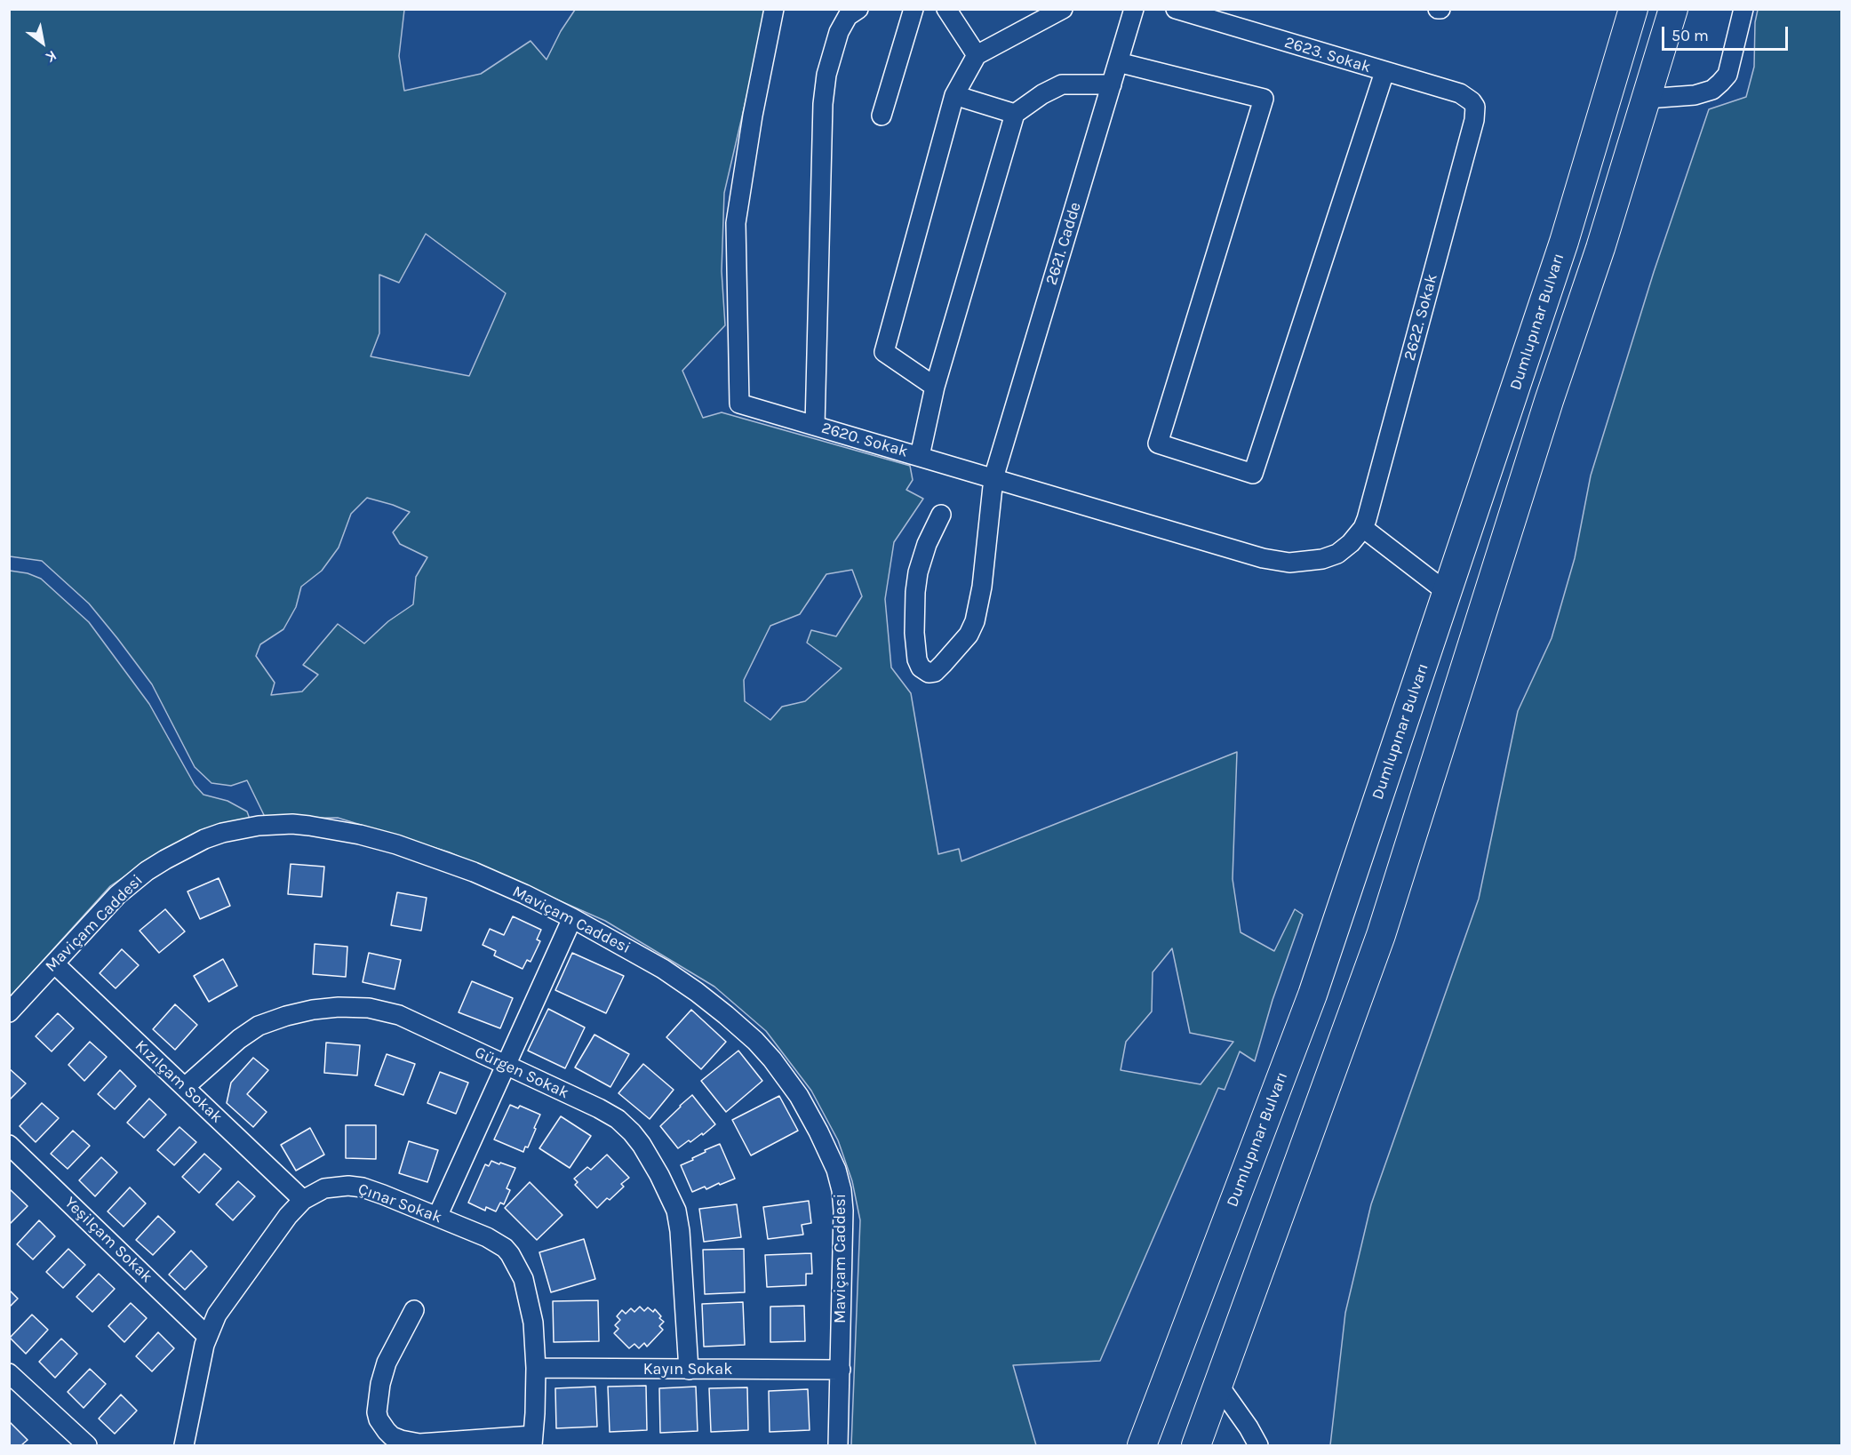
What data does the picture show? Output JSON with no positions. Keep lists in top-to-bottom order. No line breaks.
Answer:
{"streets":{"highway":["Dumlupınar Bulvarı"],"street":["2623. Sokak","2621. Cadde","2622. Sokak","2620. Sokak","Maviçam Caddesi","Gürgen Sokak","Kızılçam Sokak","Çınar Sokak","Yeşilçam Sokak","Kayın Sokak"]},"crossings":[["2623. Sokak","2622. Sokak"],["2621. Cadde","2620. Sokak"],["2622. Sokak","2620. Sokak"],["Maviçam Caddesi","Kızılçam Sokak"],["Maviçam Caddesi","Kayın Sokak"],["Gürgen Sokak","Kızılçam Sokak"],["Gürgen Sokak","Kayın Sokak"],["Kızılçam Sokak","Çınar Sokak"],["Çınar Sokak","Yeşilçam Sokak"],["Çınar Sokak","Kayın Sokak"]],"scale_bar":"50 m","north":"bottom right"}
